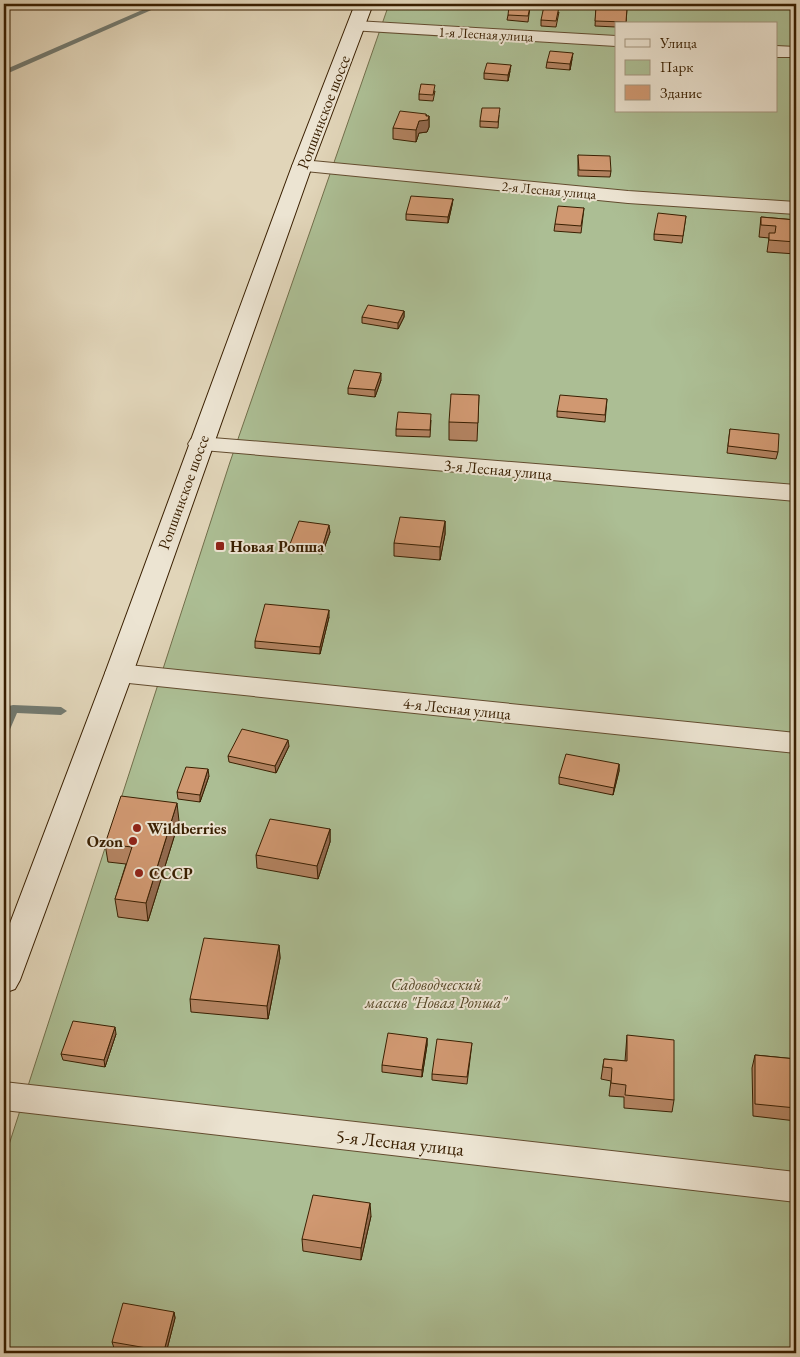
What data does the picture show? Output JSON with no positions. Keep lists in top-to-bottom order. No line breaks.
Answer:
{"streets":{"street":["1-я Лесная улица","Ропшинское шоссе","2-я Лесная улица","3-я Лесная улица","4-я Лесная улица","5-я Лесная улица"]},"crossings":[["1-я Лесная улица","Ропшинское шоссе"],["Ропшинское шоссе","2-я Лесная улица"],["Ропшинское шоссе","3-я Лесная улица"],["Ропшинское шоссе","4-я Лесная улица"]],"parks":["Садоводческий массив \"Новая Ропша\""],"places":{"transit":["Новая Ропша"],"other":["Wildberries","Ozon","СССР"]},"legend":["Улица","Парк","Здание"]}
